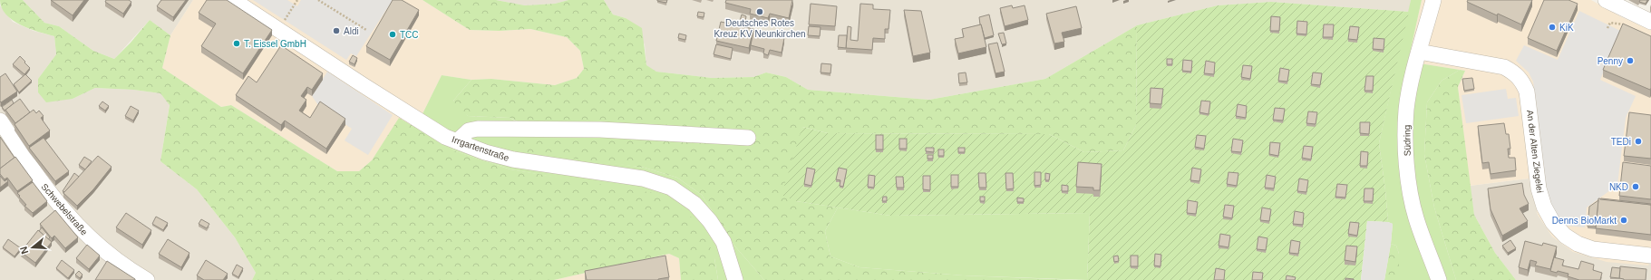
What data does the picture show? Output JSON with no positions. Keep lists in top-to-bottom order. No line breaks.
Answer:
{"streets":{"street":["Südring","Irrgartenstraße","An der Alten Ziegelei","Schwebelstraße"]},"crossings":[["Südring","An der Alten Ziegelei"]],"places":["Deutsches Rotes Kreuz KV Neunkirchen","KiK","Aldi","TCC","T. Eissel GmbH","Penny","TEDi","NKD","Denns BioMarkt"],"north":"left"}
